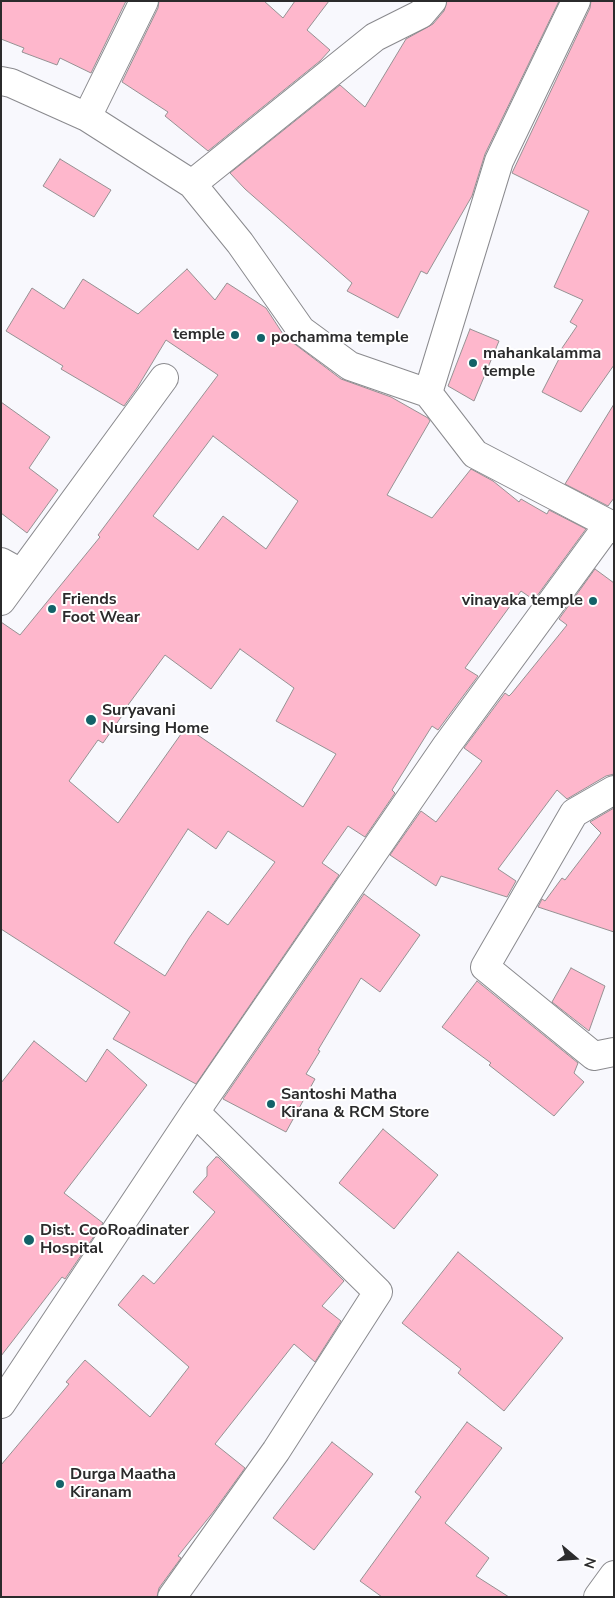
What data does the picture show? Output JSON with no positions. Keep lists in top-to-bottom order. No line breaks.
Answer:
{"places":["temple","pochamma temple","mahankalamma temple","vinayaka temple","Friends Foot Wear","Suryavani Nursing Home","Santoshi Matha Kirana & RCM Store","Dist. CooRoadinater Hospital","Durga Maatha Kiranam"],"north":"right"}
